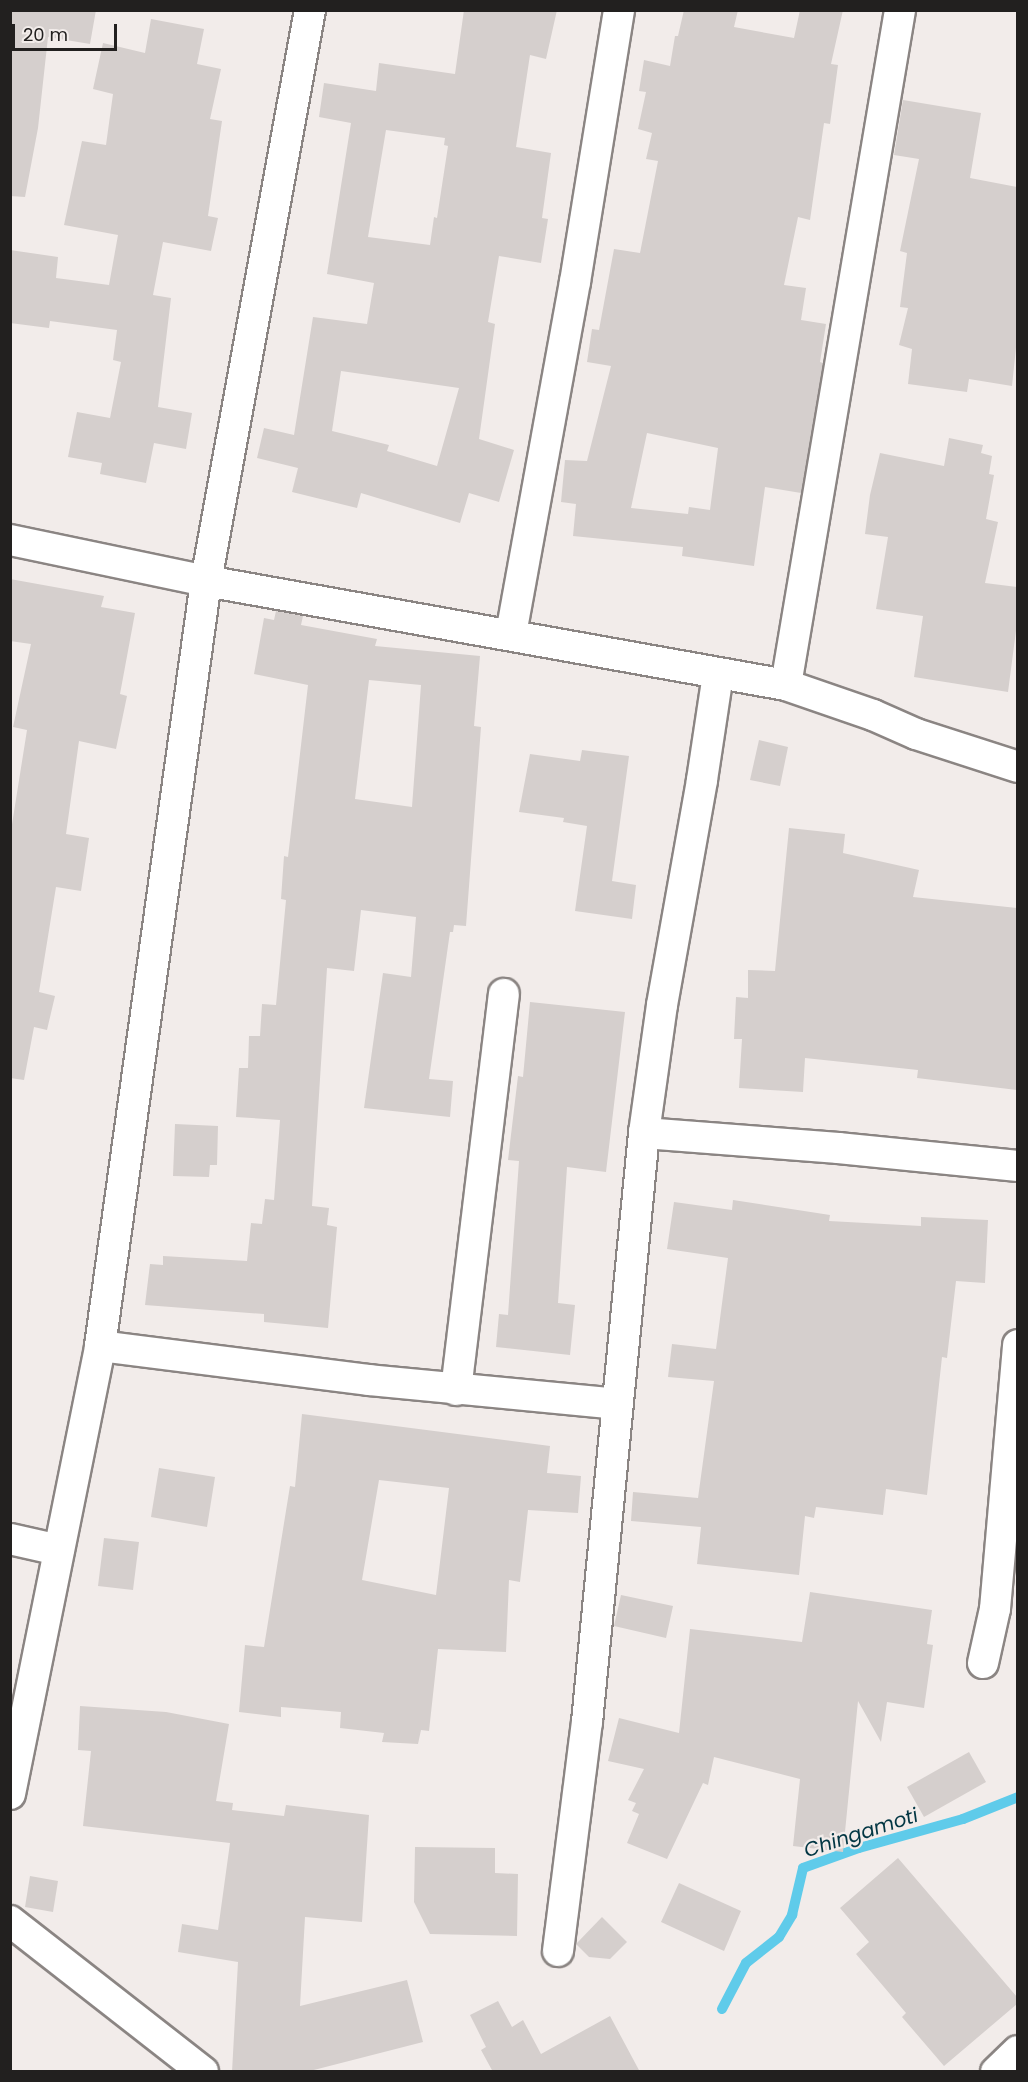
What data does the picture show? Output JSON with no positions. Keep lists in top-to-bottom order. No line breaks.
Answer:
{"water":["Chingamoti"],"scale_bar":"20 m"}
